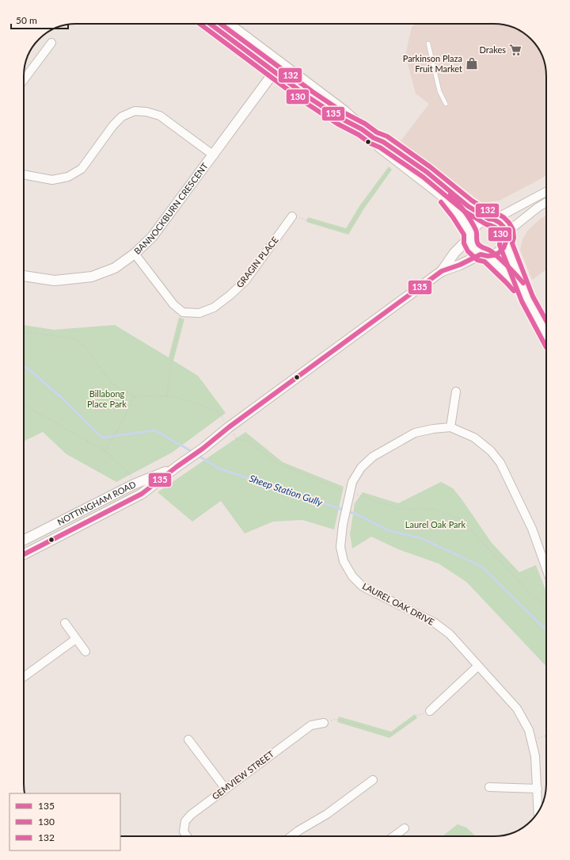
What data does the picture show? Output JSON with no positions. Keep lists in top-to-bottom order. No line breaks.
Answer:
{"streets":{"street":["BANNOCKBURN CRESCENT","GRAGIN PLACE","NOTTINGHAM ROAD","LAUREL OAK DRIVE","GEMVIEW STREET"]},"water":["Sheep Station Gully"],"parks":["Billabong Place Park","Laurel Oak Park"],"places":{"supermarket":["Drakes"],"shop":["Parkinson Plaza Fruit Market"]},"lines":["transit line 135","transit line 130","transit line 132"],"legend":["135","130","132"],"scale_bar":"50 m"}
